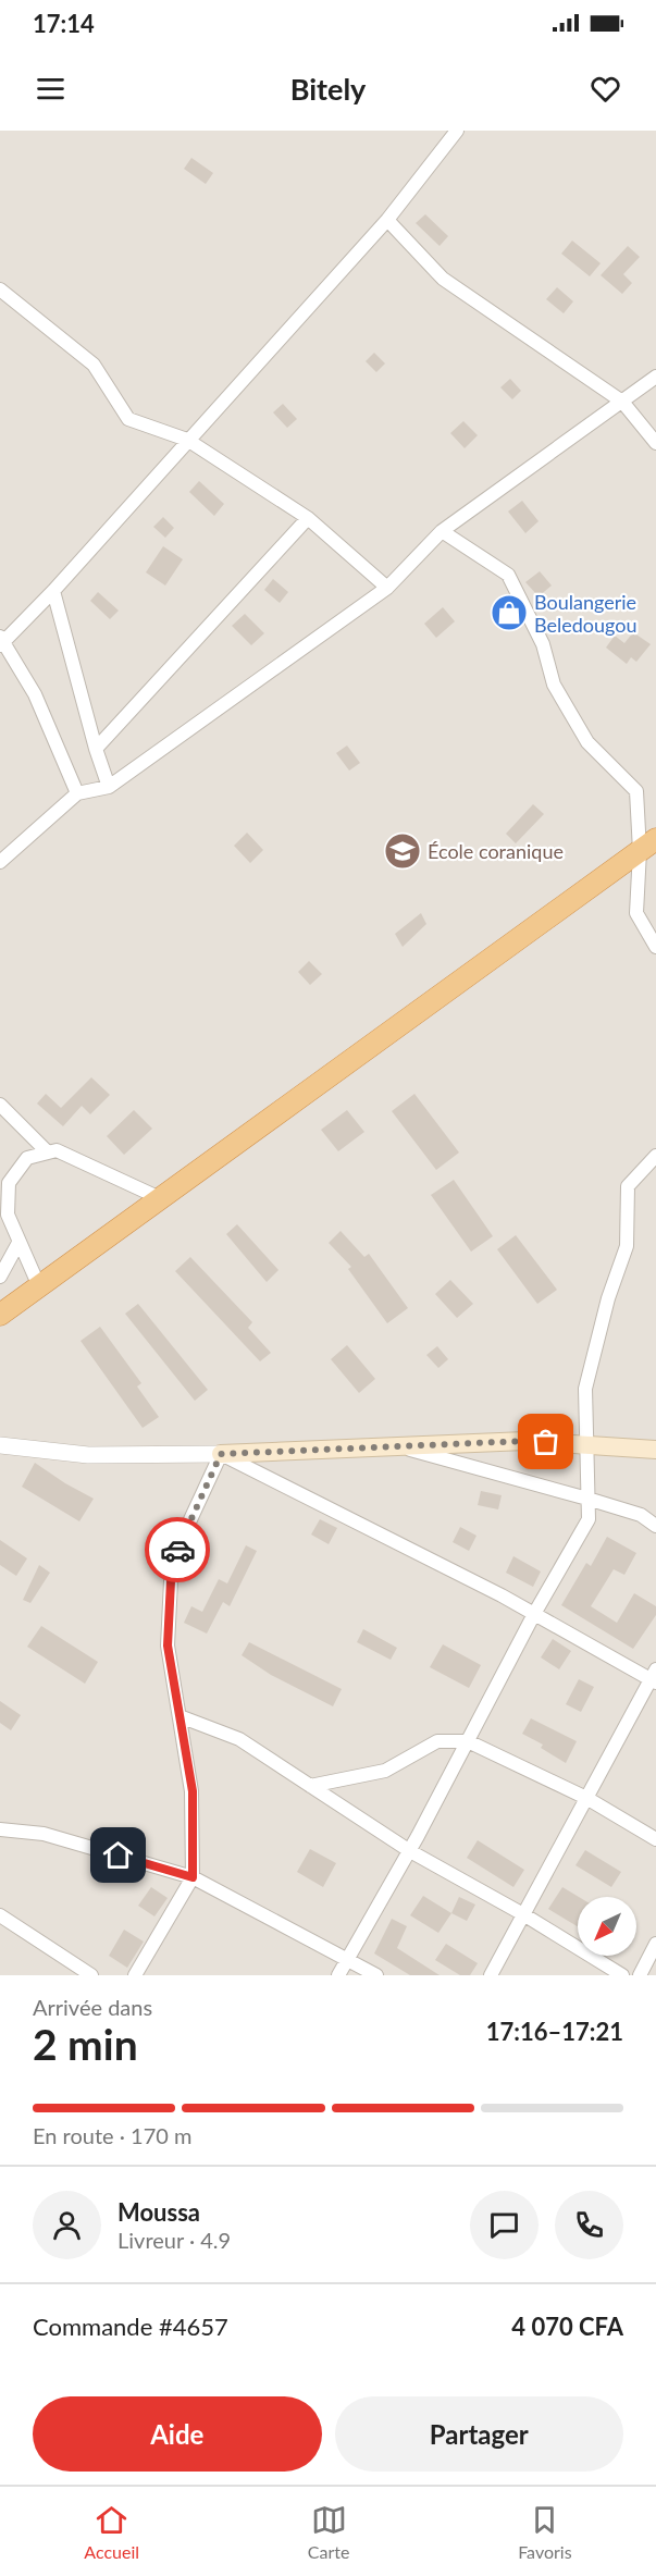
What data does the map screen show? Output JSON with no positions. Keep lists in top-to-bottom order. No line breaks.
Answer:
{"places":{"shop":["Boulangerie Beledougou"],"school or university":["École coranique"]},"north":"bottom left","page":{"status":"17:14","header":"Bitely","heading":["2 min","Arrivée dans","17:16–17:21"],"panel":["Moussa","Livreur · 4.9","Commande #4657","4 070 CFA"],"bar":"En route · 170 m","buttons":["Aide","Partager"],"tabs":["Accueil","Carte","Favoris"]}}
